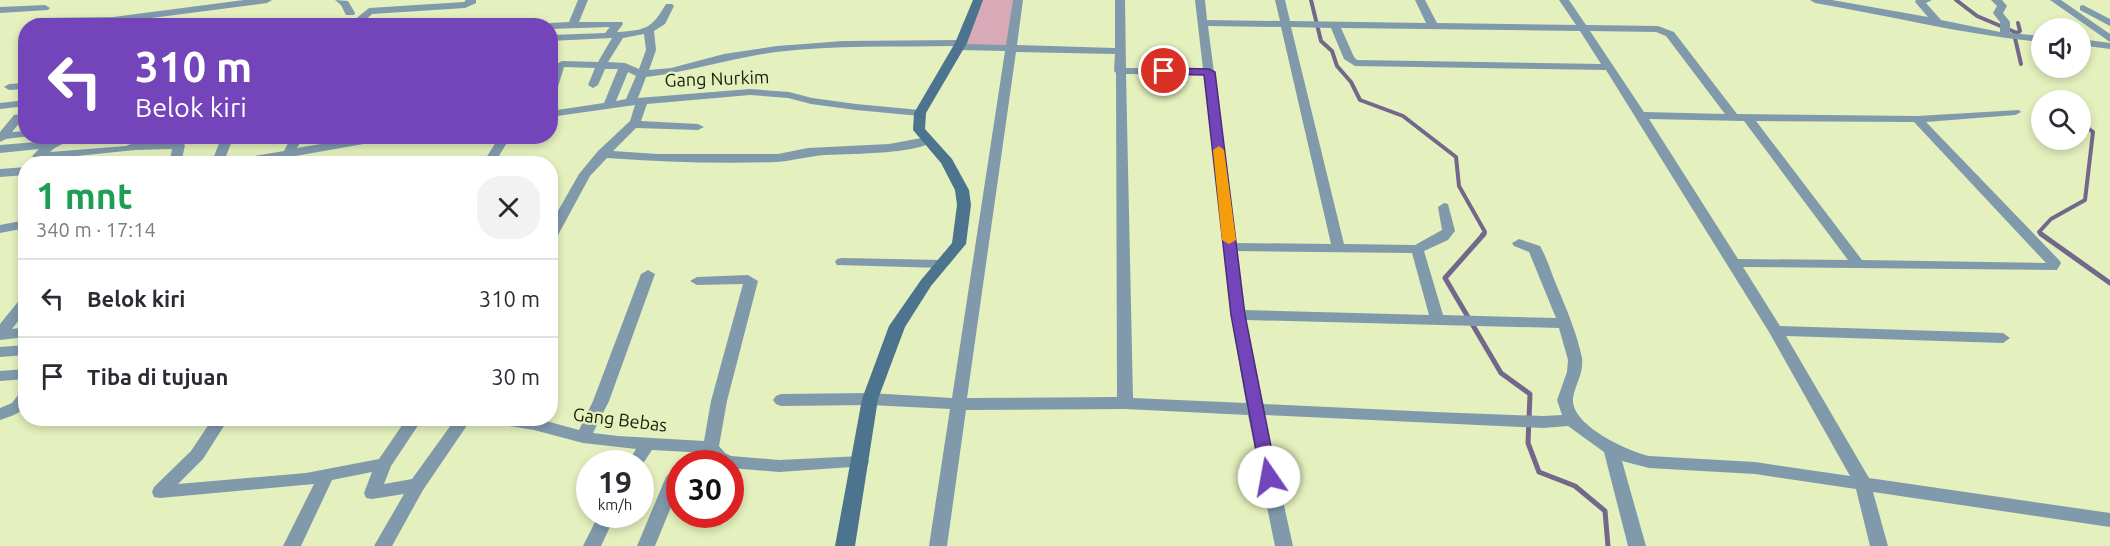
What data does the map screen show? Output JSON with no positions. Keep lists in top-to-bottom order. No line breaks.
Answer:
{"streets":{"street":["Gang Nurkim","Gang Bebas"]},"page":{"turn":["310 m","Belok kiri"],"heading":["1 mnt","340 m · 17:14"],"list":[{"name":"Belok kiri","value":"310 m"},{"name":"Tiba di tujuan","value":"30 m"}],"speed":"19 km/h","limit":"30"}}
